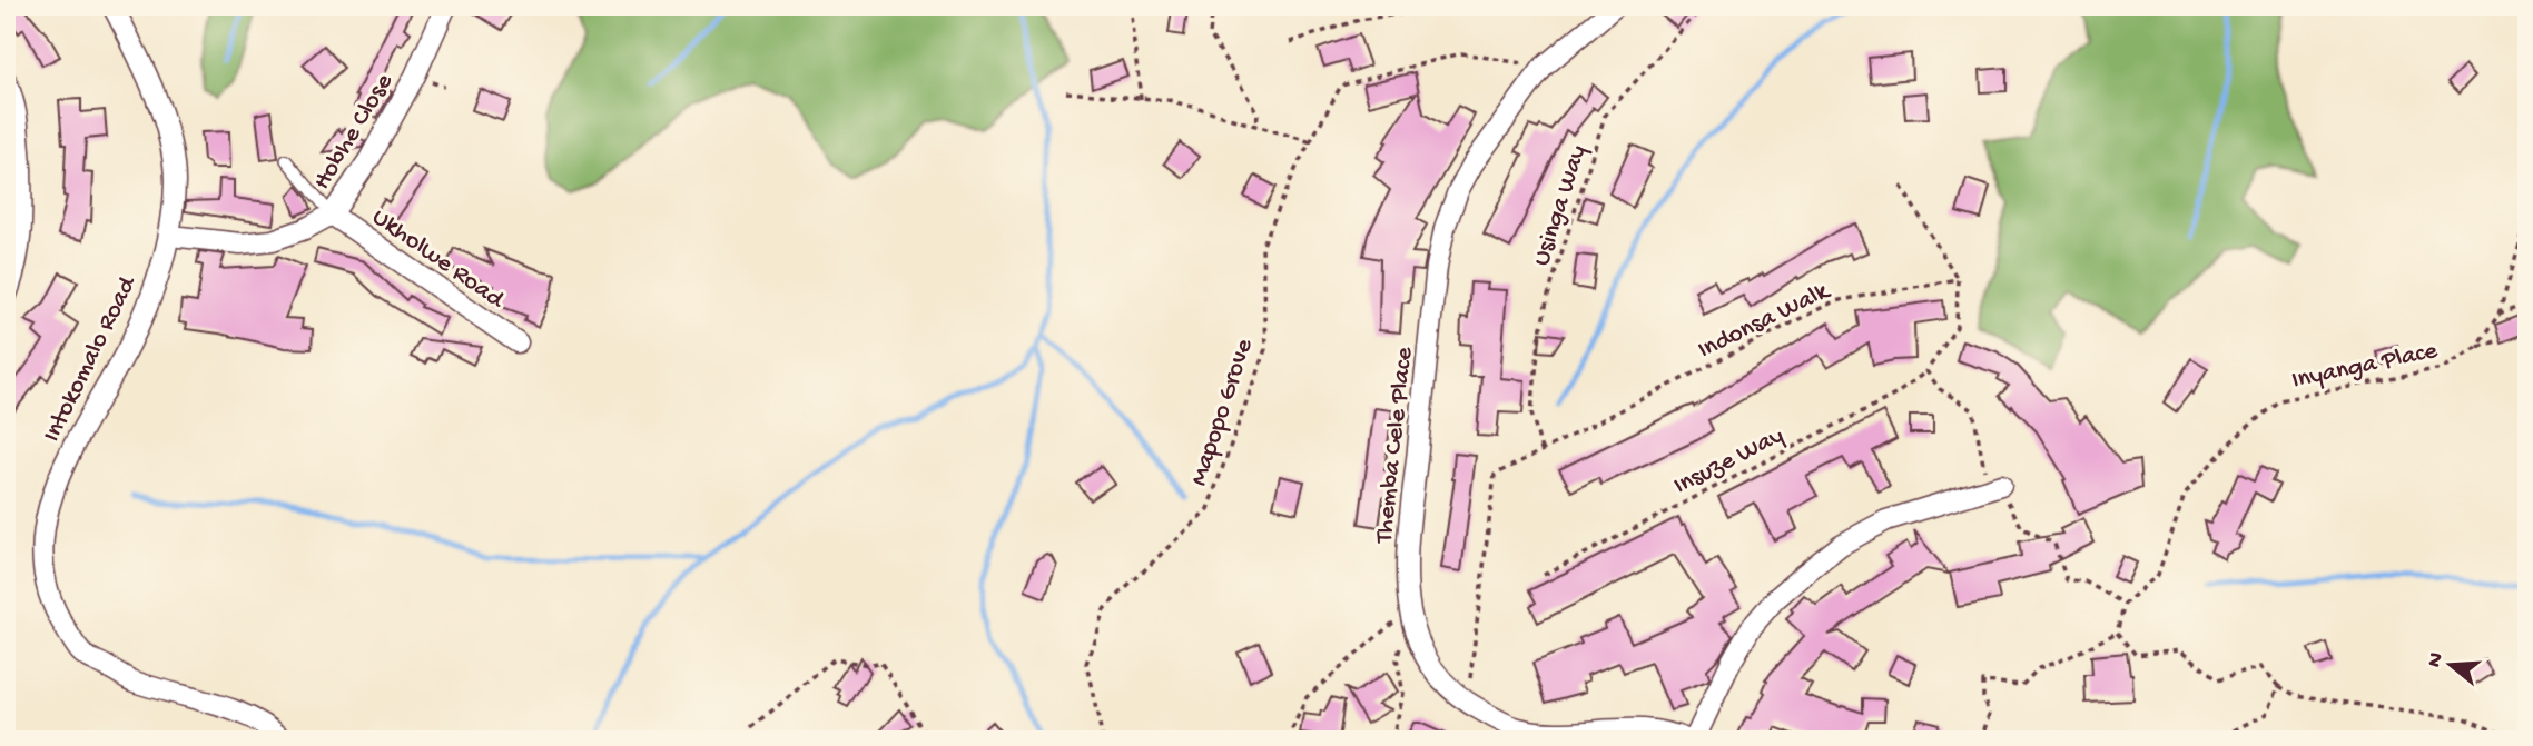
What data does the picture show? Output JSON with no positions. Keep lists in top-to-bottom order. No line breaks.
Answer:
{"streets":{"street":["Hobhe Close","Ukholwe Road","Intokomalo Road","Themba Cele Place"],"path":["Usinga Way","Indonsa Walk","Inyanga Place","Mapopo Grove","Insuze Way"]},"crossings":[["Hobhe Close","Ukholwe Road"],["Hobhe Close","Intokomalo Road"],["Usinga Way","Indonsa Walk"],["Indonsa Walk","Themba Cele Place"],["Mapopo Grove","Themba Cele Place"]],"north":"left"}
